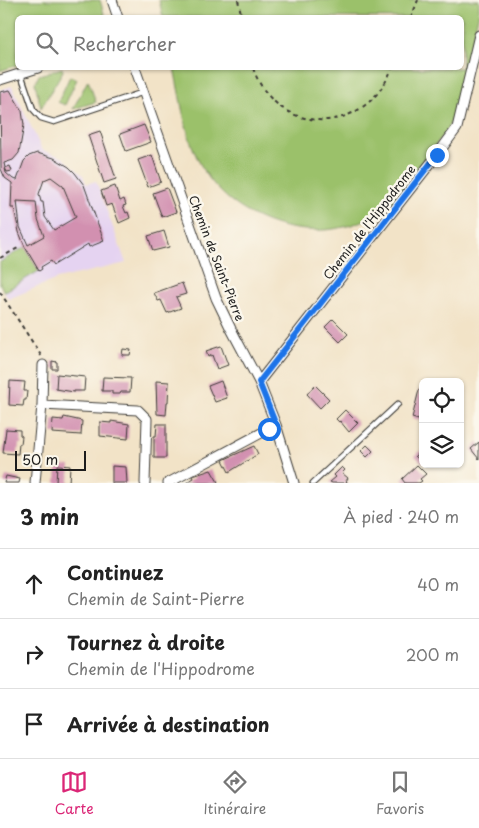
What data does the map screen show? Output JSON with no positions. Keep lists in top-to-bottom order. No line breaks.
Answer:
{"streets":{"street":["Chemin de l'Hippodrome","Chemin de Saint-Pierre"]},"crossings":[["Chemin de l'Hippodrome","Chemin de Saint-Pierre"]],"scale_bar":"50 m","page":{"search":"Rechercher","scale":"50 m","heading":["3 min","À pied · 240 m"],"list":[["Continuez","Chemin de Saint-Pierre","40 m"],["Tournez à droite","Chemin de l'Hippodrome","200 m"],"Arrivée à destination"],"nav":["Carte","Itinéraire","Favoris"]}}
